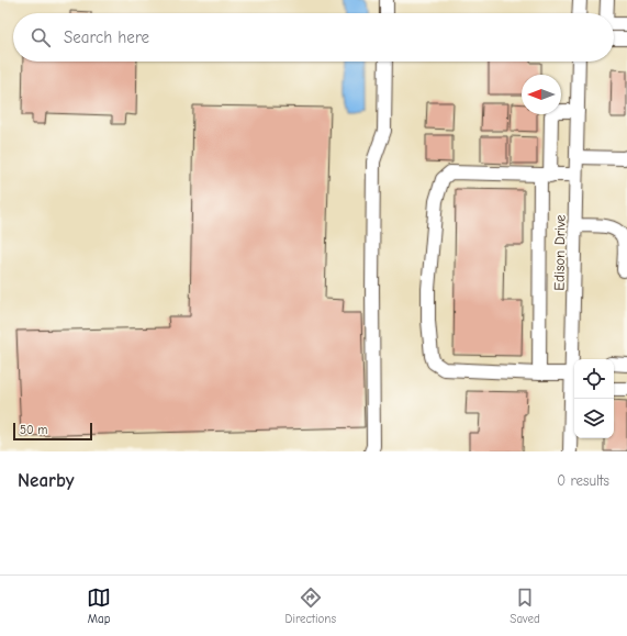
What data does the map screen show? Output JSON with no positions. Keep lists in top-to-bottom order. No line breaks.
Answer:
{"streets":{"street":["Edison Drive"]},"scale_bar":"50 m","north":"left","page":{"search":"Search here","scale":"50 m","heading":["Nearby","0 results"],"nav":["Map","Directions","Saved"]}}
